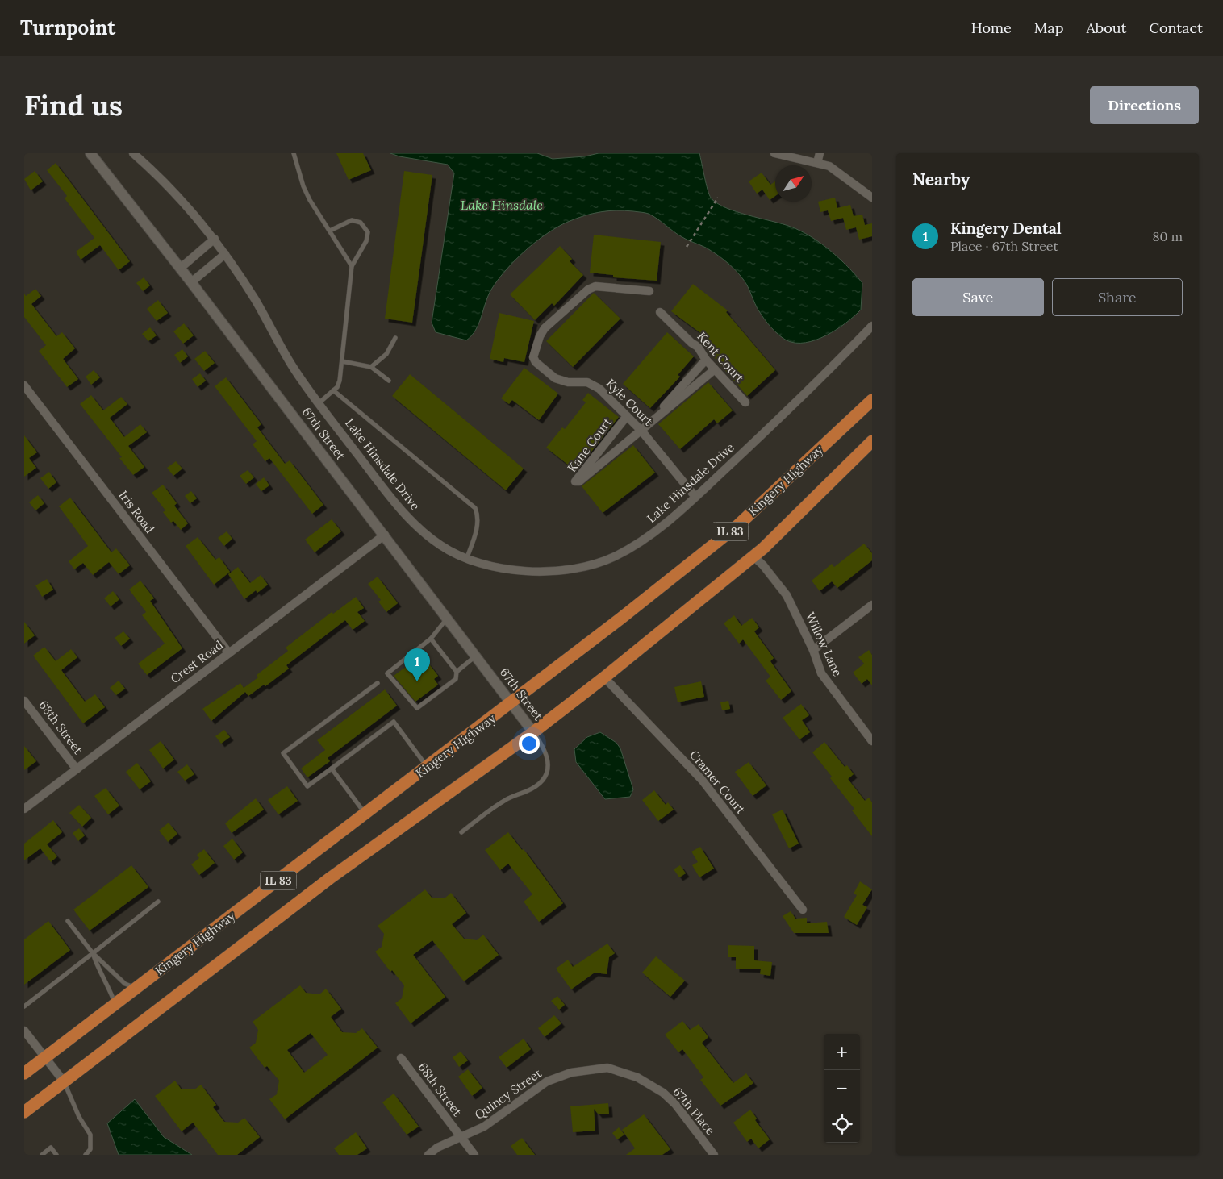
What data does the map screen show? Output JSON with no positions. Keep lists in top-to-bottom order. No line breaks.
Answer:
{"streets":{"highway":["Kingery Highway","IL 83"],"street":["Kent Court","Kyle Court","67th Street","Kane Court","Lake Hinsdale Drive","Iris Road","Willow Lane","Crest Road","68th Street","Cramer Court","Quincy Street","67th Place"]},"crossings":[["Kent Court","Kane Court"],["Kyle Court","Kane Court"],["Kyle Court","Lake Hinsdale Drive"],["67th Street","Kingery Highway"],["67th Street","IL 83"],["67th Street","Crest Road"],["Iris Road","Crest Road"],["IL 83","Willow Lane"],["IL 83","Cramer Court"],["Crest Road","68th Street"],["68th Street","Quincy Street"],["Quincy Street","67th Place"]],"water":["Lake Hinsdale"],"north":"top right","page":{"header":"Turnpoint","nav":["Home","Map","About","Contact"],"buttons":["Directions",["Save","Share"]],"title":"Find us","heading":"Nearby","list":[{"mark":"1","name":"Kingery Dental","note":"Place · 67th Street","value":"80 m"}],"pins":"1","map_buttons":["+","−"]}}
